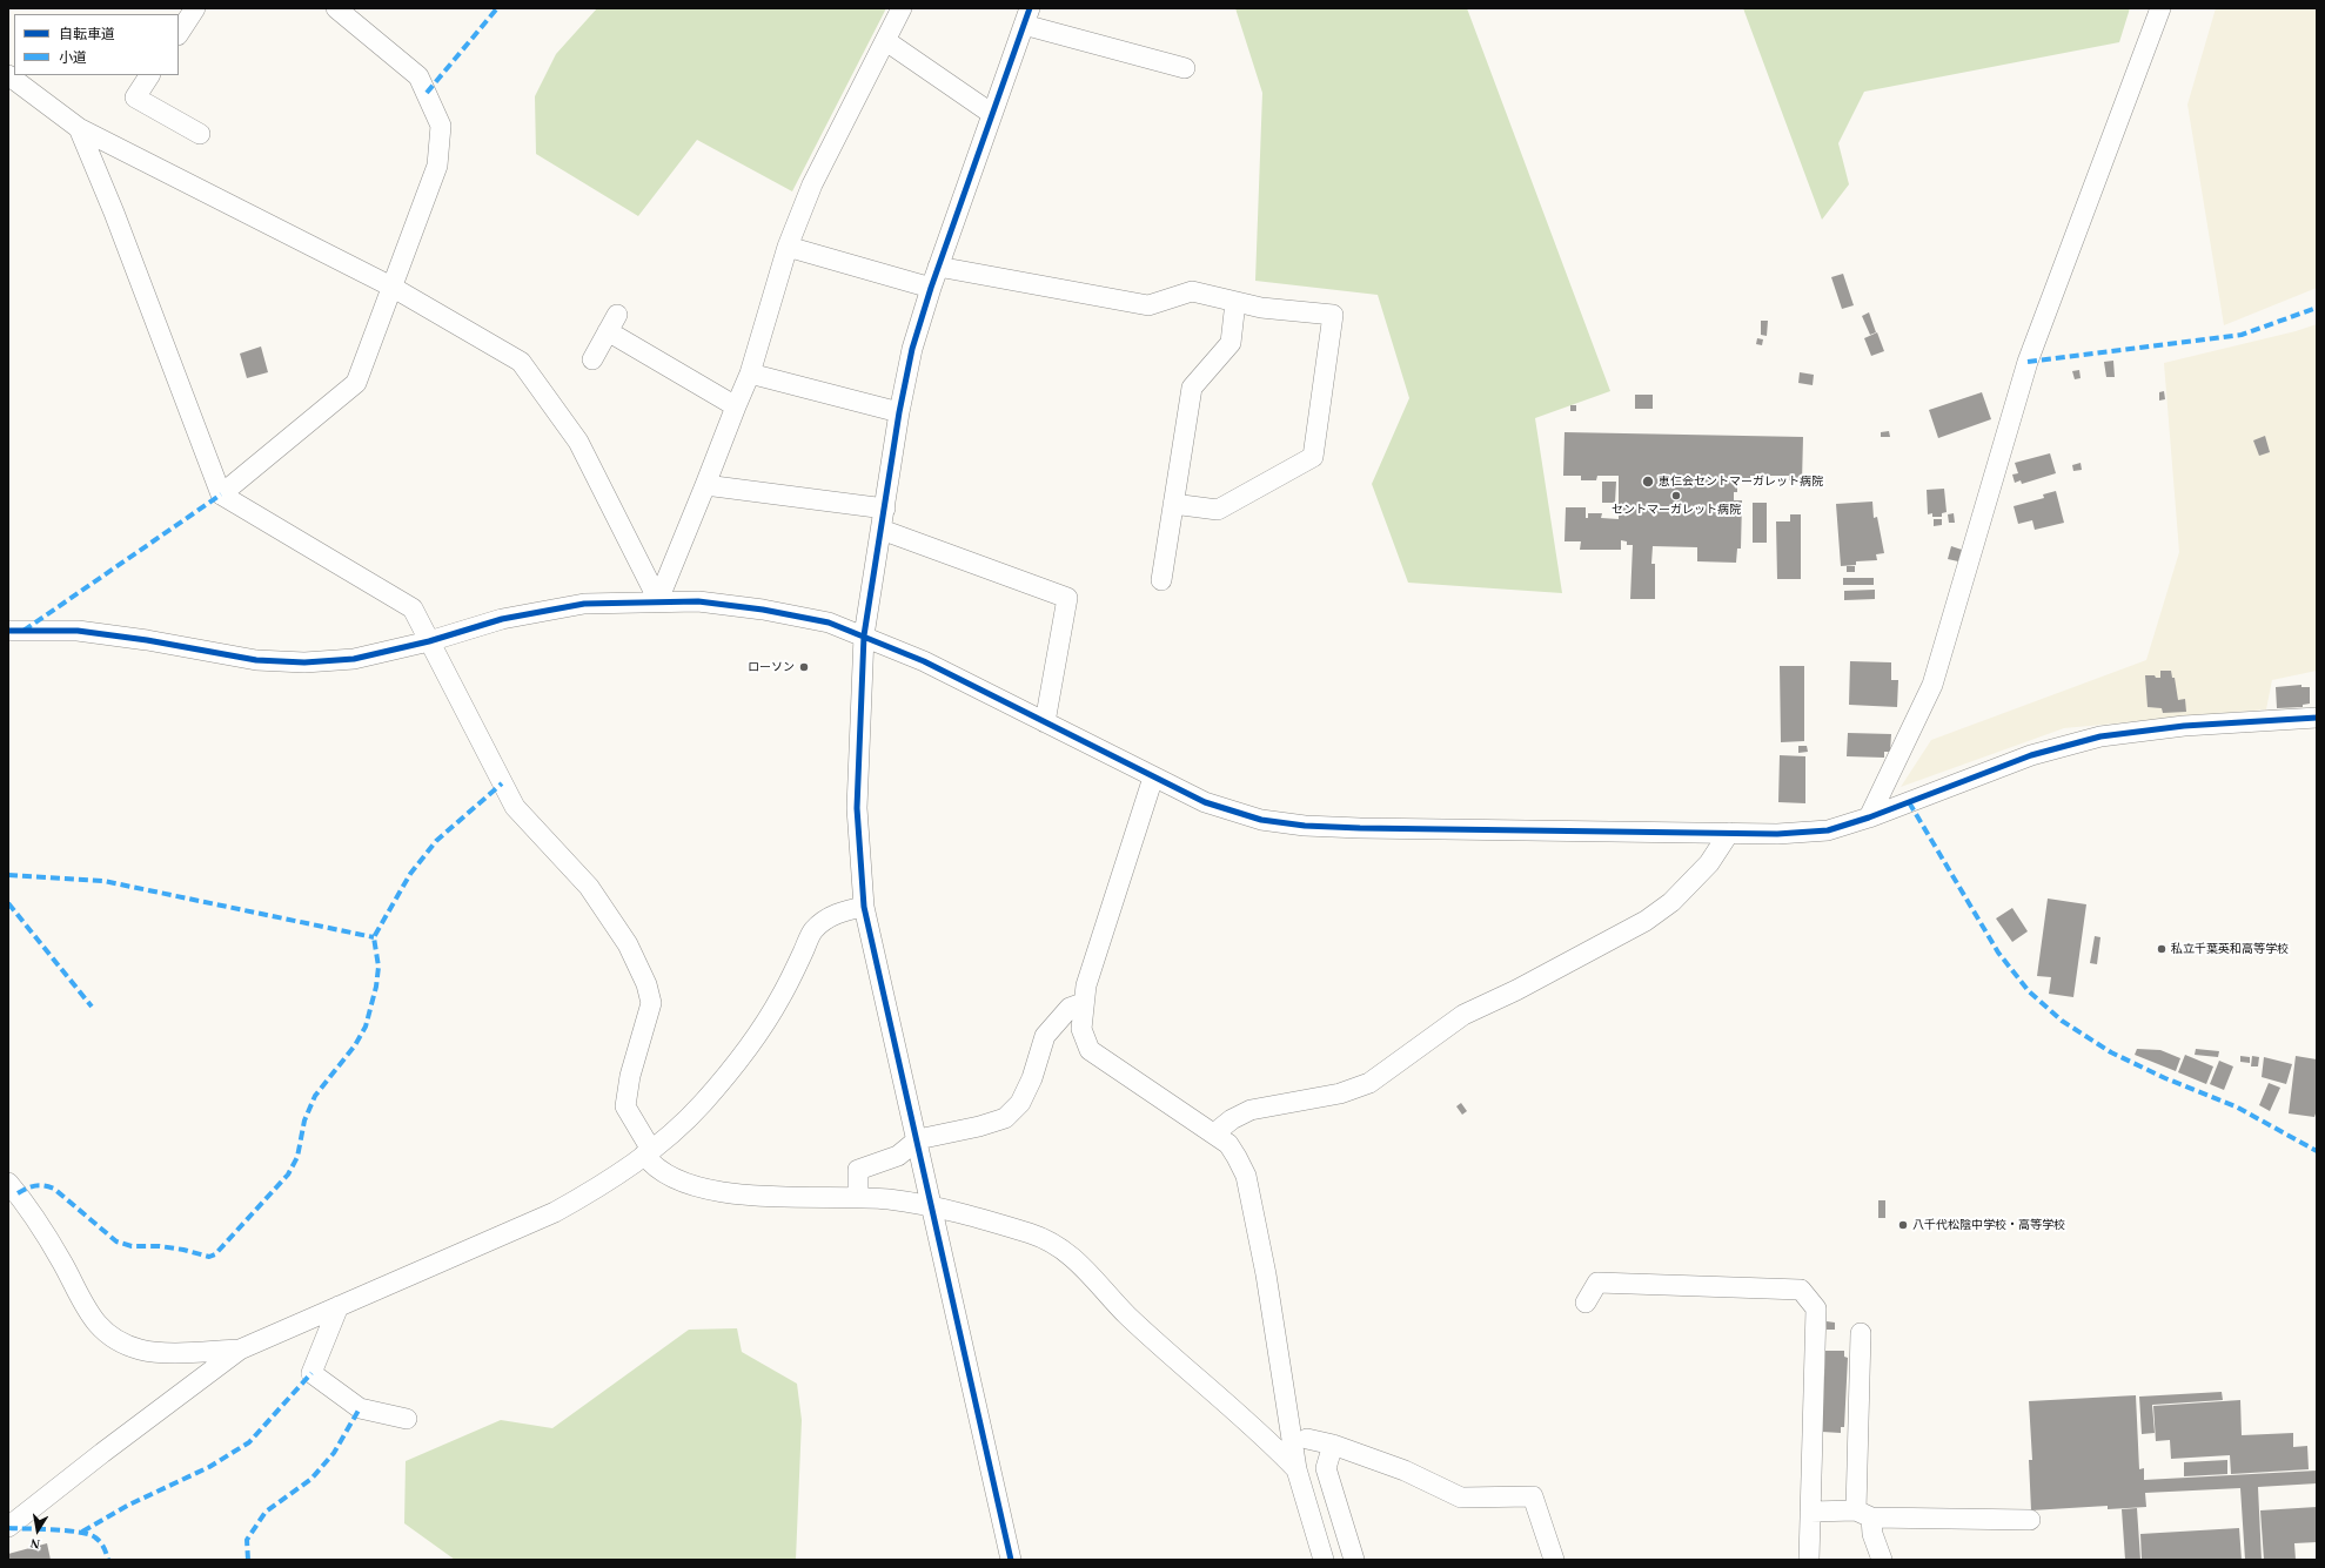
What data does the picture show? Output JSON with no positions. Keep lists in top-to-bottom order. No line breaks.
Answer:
{"places":["恵仁会セントマーガレット病院","セントマーガレット病院","ローソン","私立千葉英和高等学校","八千代松陰中学校・高等学校"],"legend":["自転車道","小道"],"north":"bottom"}
